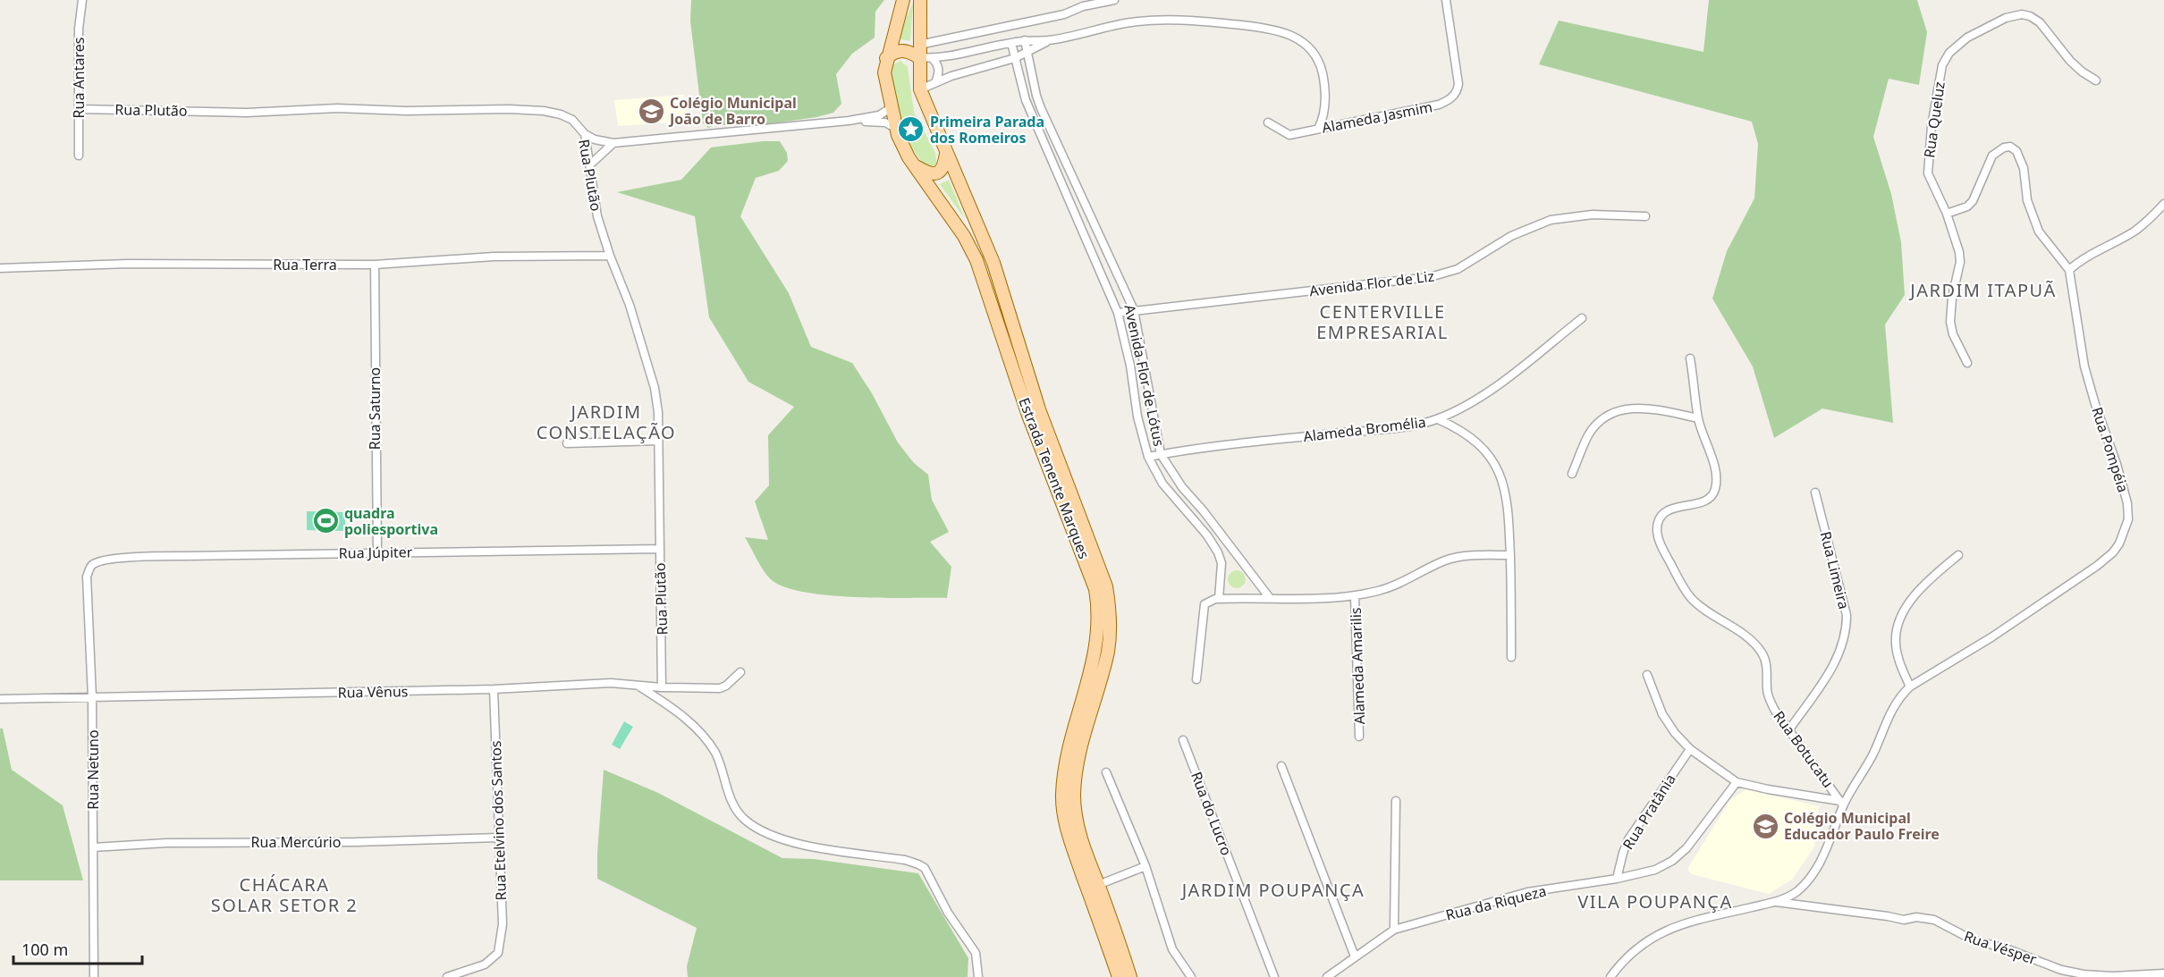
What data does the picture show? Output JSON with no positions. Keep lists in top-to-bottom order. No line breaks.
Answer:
{"streets":{"main road":["Estrada Tenente Marques"],"street":["Rua Antares","Rua Plutão","Alameda Jasmim","Rua Queluz","Rua Terra","Avenida Flor de Liz","Avenida Flor de Lótus","Rua Saturno","Alameda Bromélia","Rua Pompéia","Rua Júpiter","Rua Limeira","Alameda Amarilis","Rua Vênus","Rua Botucatu","Rua Netuno","Rua Pratânia","Rua do Lucro","Rua Etelvino dos Santos","Rua Mercúrio","Rua da Riqueza","Rua Vésper"]},"crossings":[["Rua Antares","Rua Plutão"],["Rua Plutão","Rua Terra"],["Rua Plutão","Rua Júpiter"],["Rua Plutão","Rua Vênus"],["Rua Queluz","Rua Pompéia"],["Rua Terra","Rua Saturno"],["Avenida Flor de Liz","Avenida Flor de Lótus"],["Avenida Flor de Lótus","Alameda Bromélia"],["Rua Saturno","Rua Júpiter"],["Rua Pompéia","Rua Botucatu"],["Rua Pompéia","Rua Vésper"],["Rua Júpiter","Rua Netuno"],["Rua Limeira","Rua Botucatu"],["Rua Vênus","Rua Netuno"],["Rua Vênus","Rua Etelvino dos Santos"],["Rua Netuno","Rua Mercúrio"],["Rua Pratânia","Rua da Riqueza"],["Rua Etelvino dos Santos","Rua Mercúrio"]],"districts":["JARDIM ITAPUÃ","CENTERVILLE EMPRESARIAL","JARDIM CONSTELAÇÃO","CHÁCARA SOLAR SETOR 2","JARDIM POUPANÇA","VILA POUPANÇA"],"places":{"school or university":["Colégio Municipal João de Barro","Colégio Municipal Educador Paulo Freire"],"place":["Primeira Parada dos Romeiros"],"sports":["quadra poliesportiva"]},"scale_bar":"100 m"}
